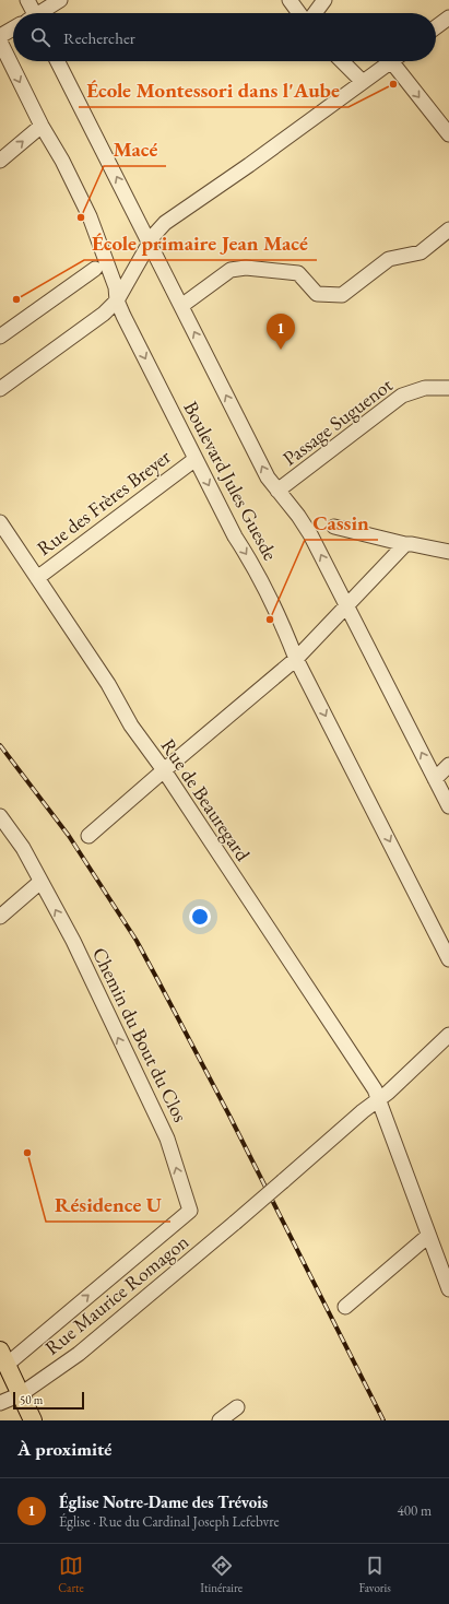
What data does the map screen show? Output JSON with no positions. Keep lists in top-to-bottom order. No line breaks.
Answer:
{"streets":{"street":["Passage Suguenot","Boulevard Jules Guesde","Rue des Frères Breyer","Rue de Beauregard","Chemin du Bout du Clos","Rue Maurice Romagon"]},"crossings":[["Passage Suguenot","Boulevard Jules Guesde"],["Boulevard Jules Guesde","Rue des Frères Breyer"],["Rue des Frères Breyer","Rue de Beauregard"],["Rue de Beauregard","Rue Maurice Romagon"]],"places":["École Montessori dans l'Aube","Macé","École primaire Jean Macé","Cassin","Résidence U"],"scale_bar":"50 m","page":{"search":"Rechercher","pins":"1","scale":"50 m","heading":"À proximité","list":[{"mark":"1","name":"Église Notre-Dame des Trévois","note":"Église · Rue du Cardinal Joseph Lefebvre","value":"400 m"}],"nav":["Carte","Itinéraire","Favoris"]}}
